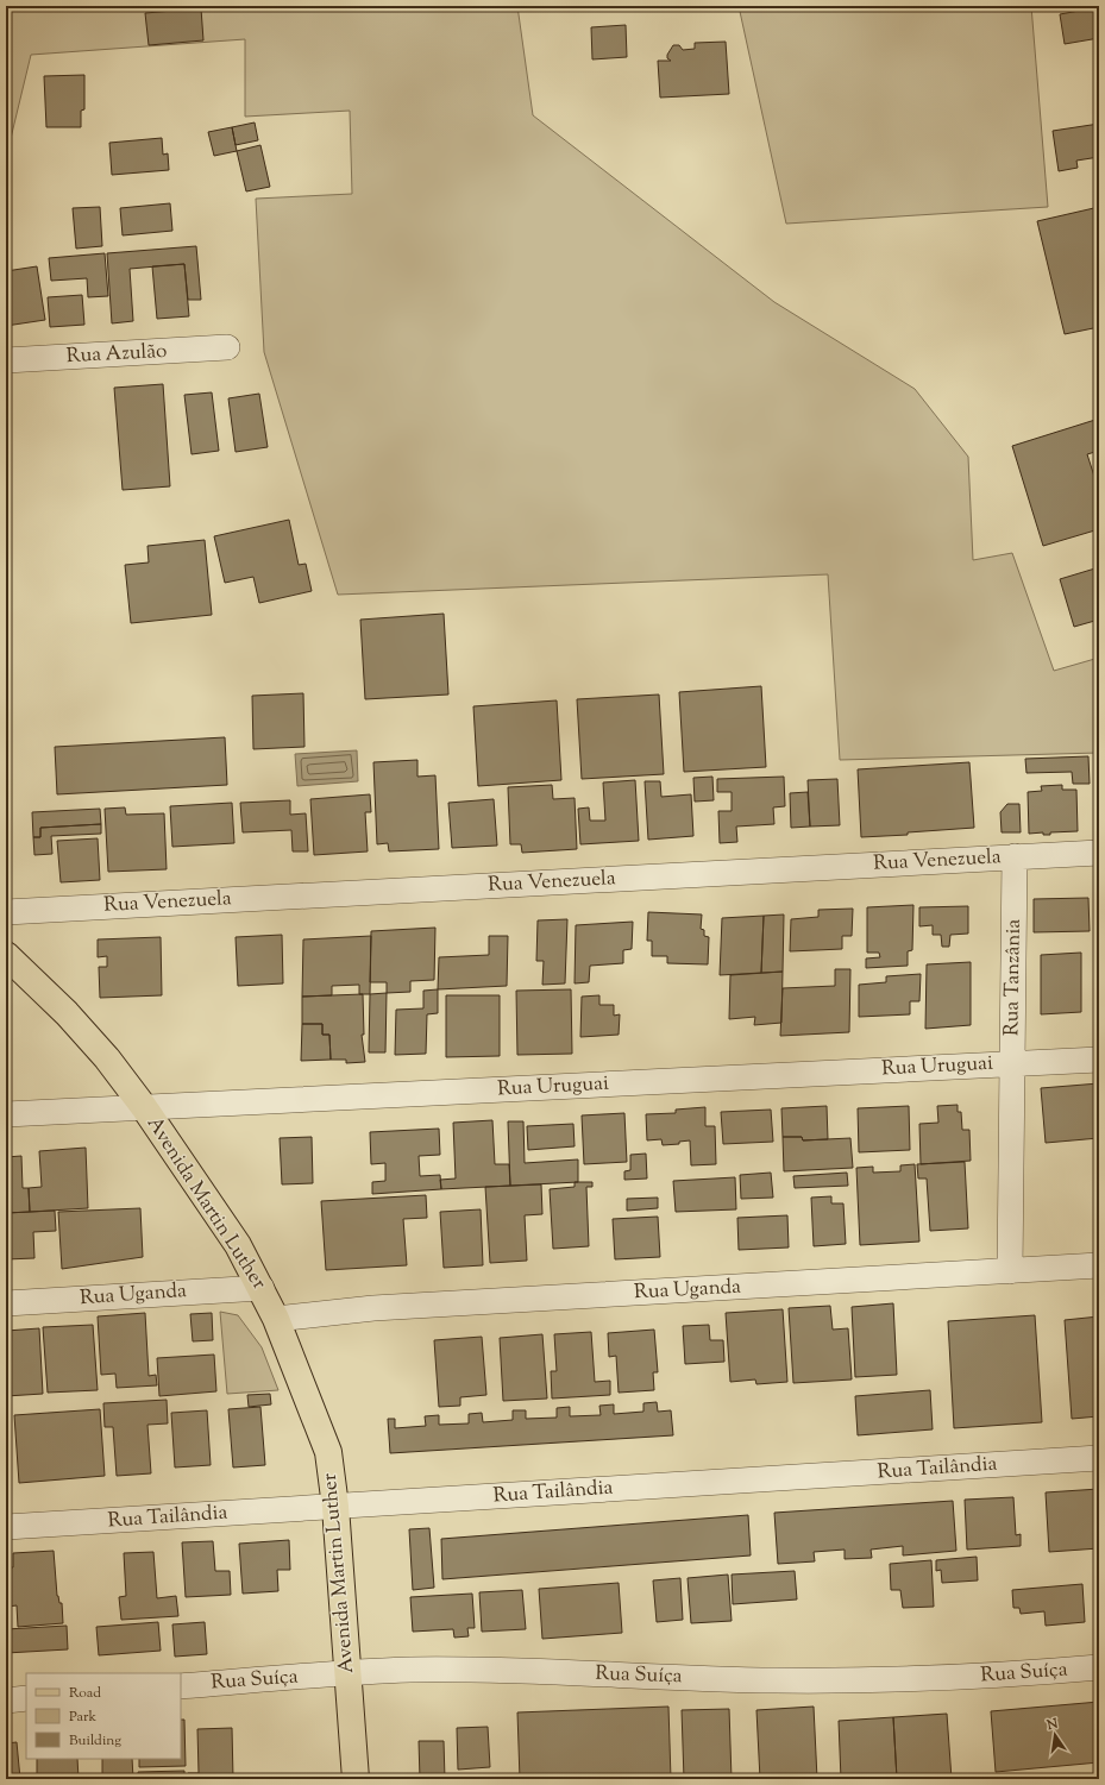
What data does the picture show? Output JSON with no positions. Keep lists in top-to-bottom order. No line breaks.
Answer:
{"streets":{"main road":["Avenida Martin Luther"],"street":["Rua Azulão","Rua Venezuela","Rua Tanzânia","Rua Uruguai","Rua Uganda","Rua Tailândia","Rua Suíça"]},"crossings":[["Rua Venezuela","Rua Tanzânia"],["Rua Tanzânia","Rua Uruguai"],["Rua Tanzânia","Rua Uganda"],["Rua Uruguai","Avenida Martin Luther"],["Avenida Martin Luther","Rua Uganda"],["Avenida Martin Luther","Rua Tailândia"],["Avenida Martin Luther","Rua Suíça"]],"legend":["Road","Park","Building"],"north":"top"}
